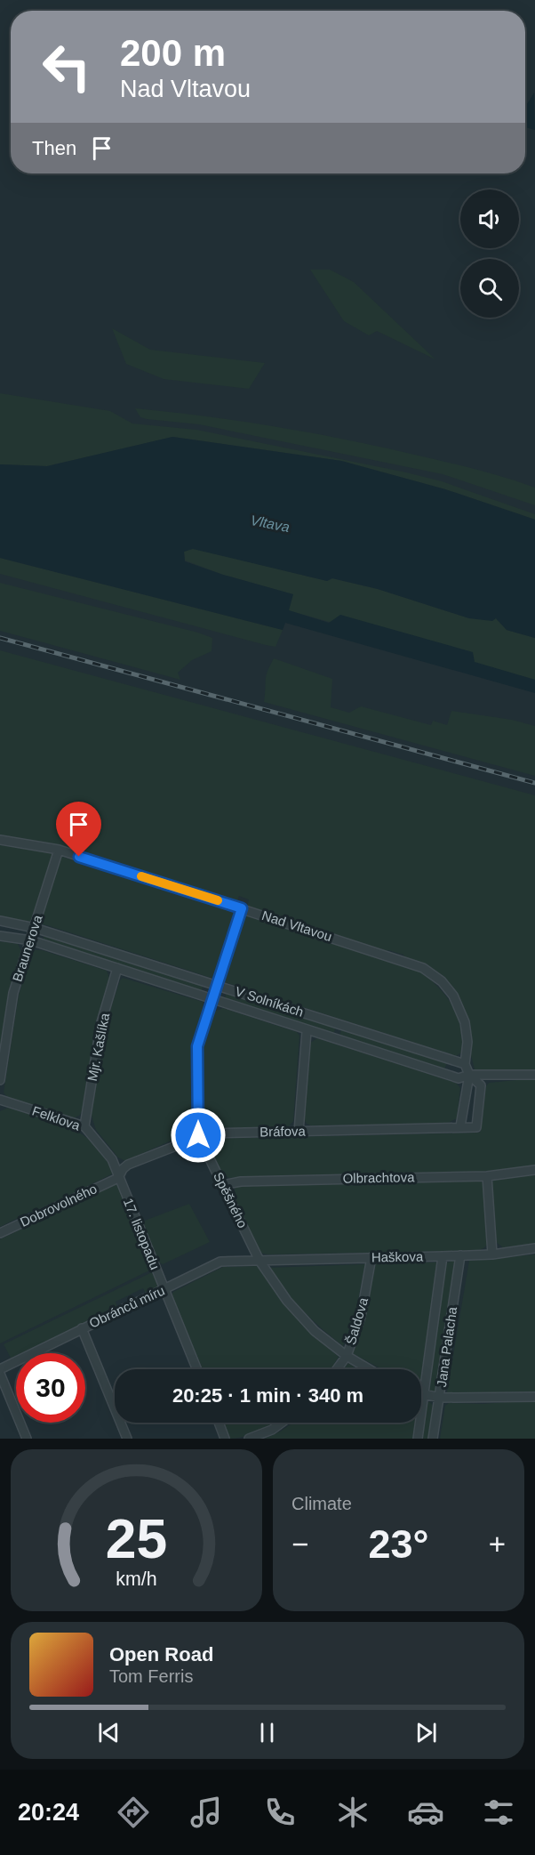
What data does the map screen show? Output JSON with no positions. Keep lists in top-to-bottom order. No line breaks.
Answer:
{"streets":{"street":["Nad Vltavou","Braunerova","V Solníkách","Mjr. Kašlíka","Felklova","Bráfova","Olbrachtova","Spěšného","Dobrovolného","17. listopadu","Haškova","Obránců míru","Šaldova","Jana Palacha"]},"crossings":[["Nad Vltavou","Braunerova"],["Nad Vltavou","V Solníkách"],["Nad Vltavou","Spěšného"],["Braunerova","V Solníkách"],["V Solníkách","Mjr. Kašlíka"],["V Solníkách","Spěšného"],["Mjr. Kašlíka","Felklova"],["Felklova","Bráfova"],["Felklova","Dobrovolného"],["Felklova","17. listopadu"],["Bráfova","Spěšného"],["Bráfova","Dobrovolného"],["Bráfova","17. listopadu"],["Olbrachtova","Spěšného"],["Spěšného","Haškova"],["Spěšného","Obránců míru"],["Spěšného","Šaldova"],["Dobrovolného","17. listopadu"],["17. listopadu","Obránců míru"],["Haškova","Obránců míru"],["Haškova","Šaldova"],["Haškova","Jana Palacha"]],"water":["Vltava"],"page":{"turn":["200 m","Nad Vltavou"],"then":"Then","limit":"30","trip":"20:25 · 1 min · 340 m","tile":"Climate","heat":["−","23°","+"],"song":["Open Road","Tom Ferris"],"tabs":"20:24","gauge":["25","km/h"]}}
